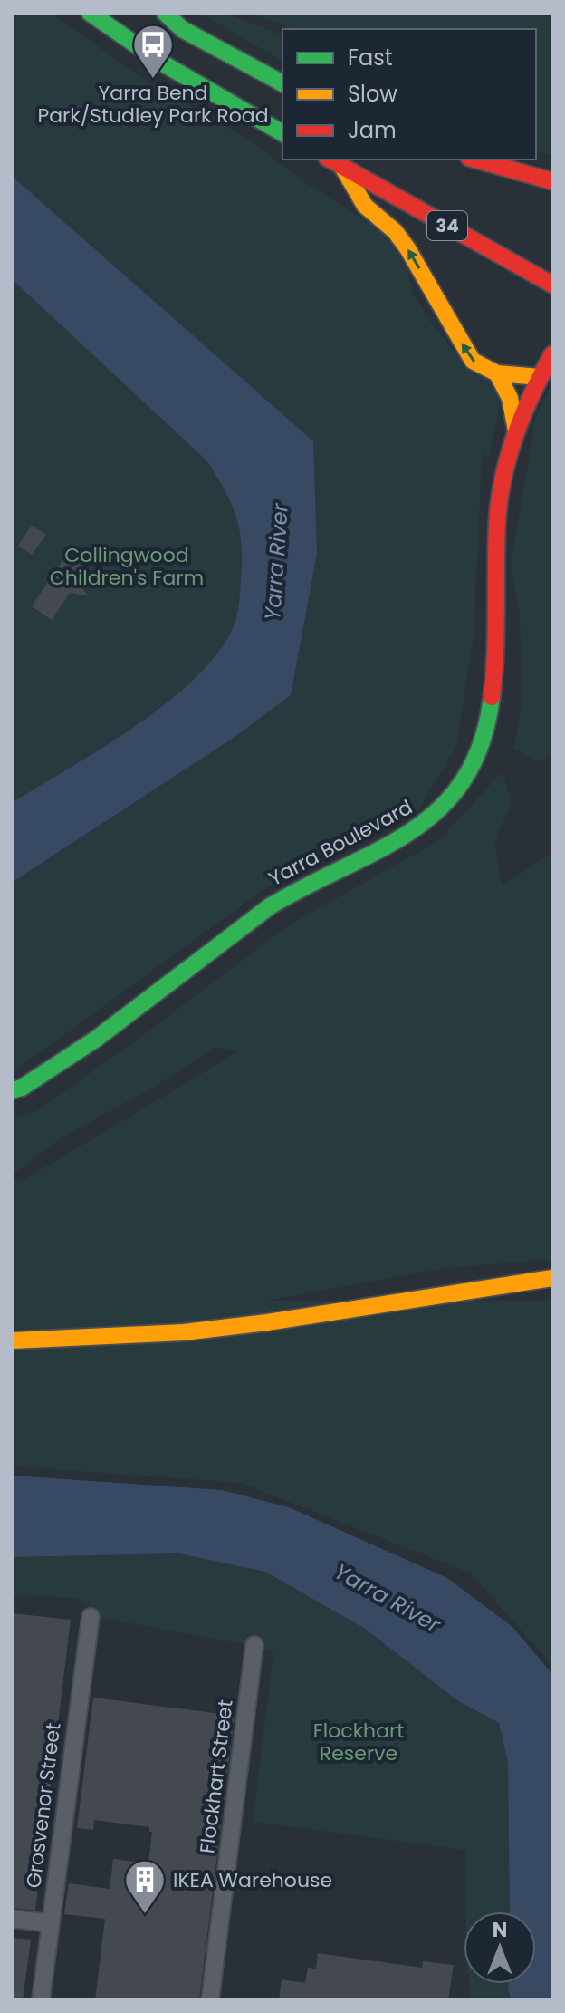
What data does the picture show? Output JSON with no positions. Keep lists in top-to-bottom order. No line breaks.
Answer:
{"streets":{"street":["34","Yarra Boulevard","Flockhart Street","Grosvenor Street"]},"water":["Yarra River"],"parks":["Collingwood Children's Farm","Flockhart Reserve"],"places":{"bus stop":["Yarra Bend Park/Studley Park Road"],"building":["IKEA Warehouse"]},"legend":["Fast","Slow","Jam"],"north":"top"}
